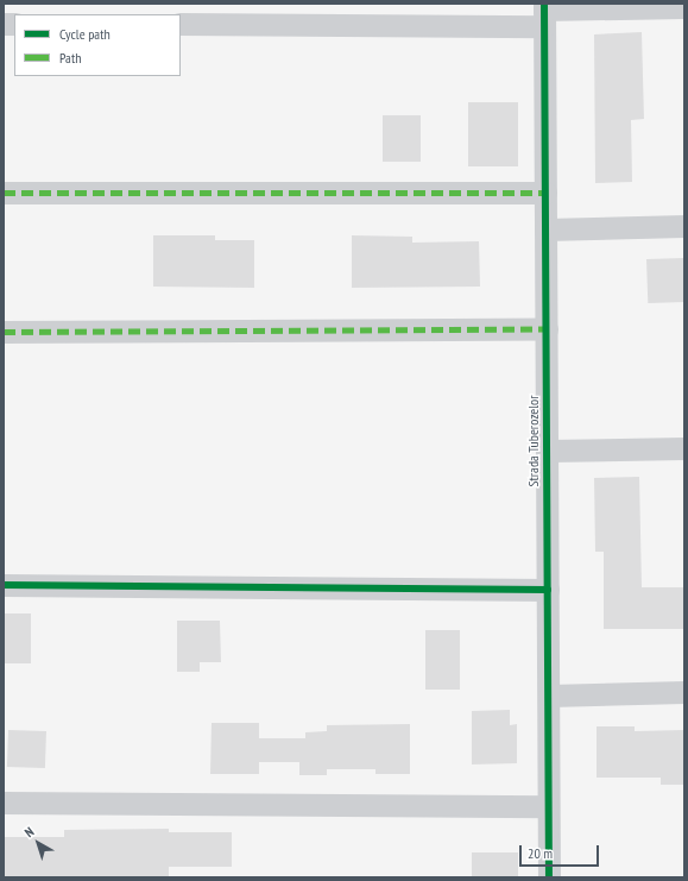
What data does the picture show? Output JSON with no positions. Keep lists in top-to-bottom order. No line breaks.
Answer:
{"streets":{"street":["Strada Tuberozelor"]},"legend":["Cycle path","Path"],"scale_bar":"20 m","north":"top left"}
